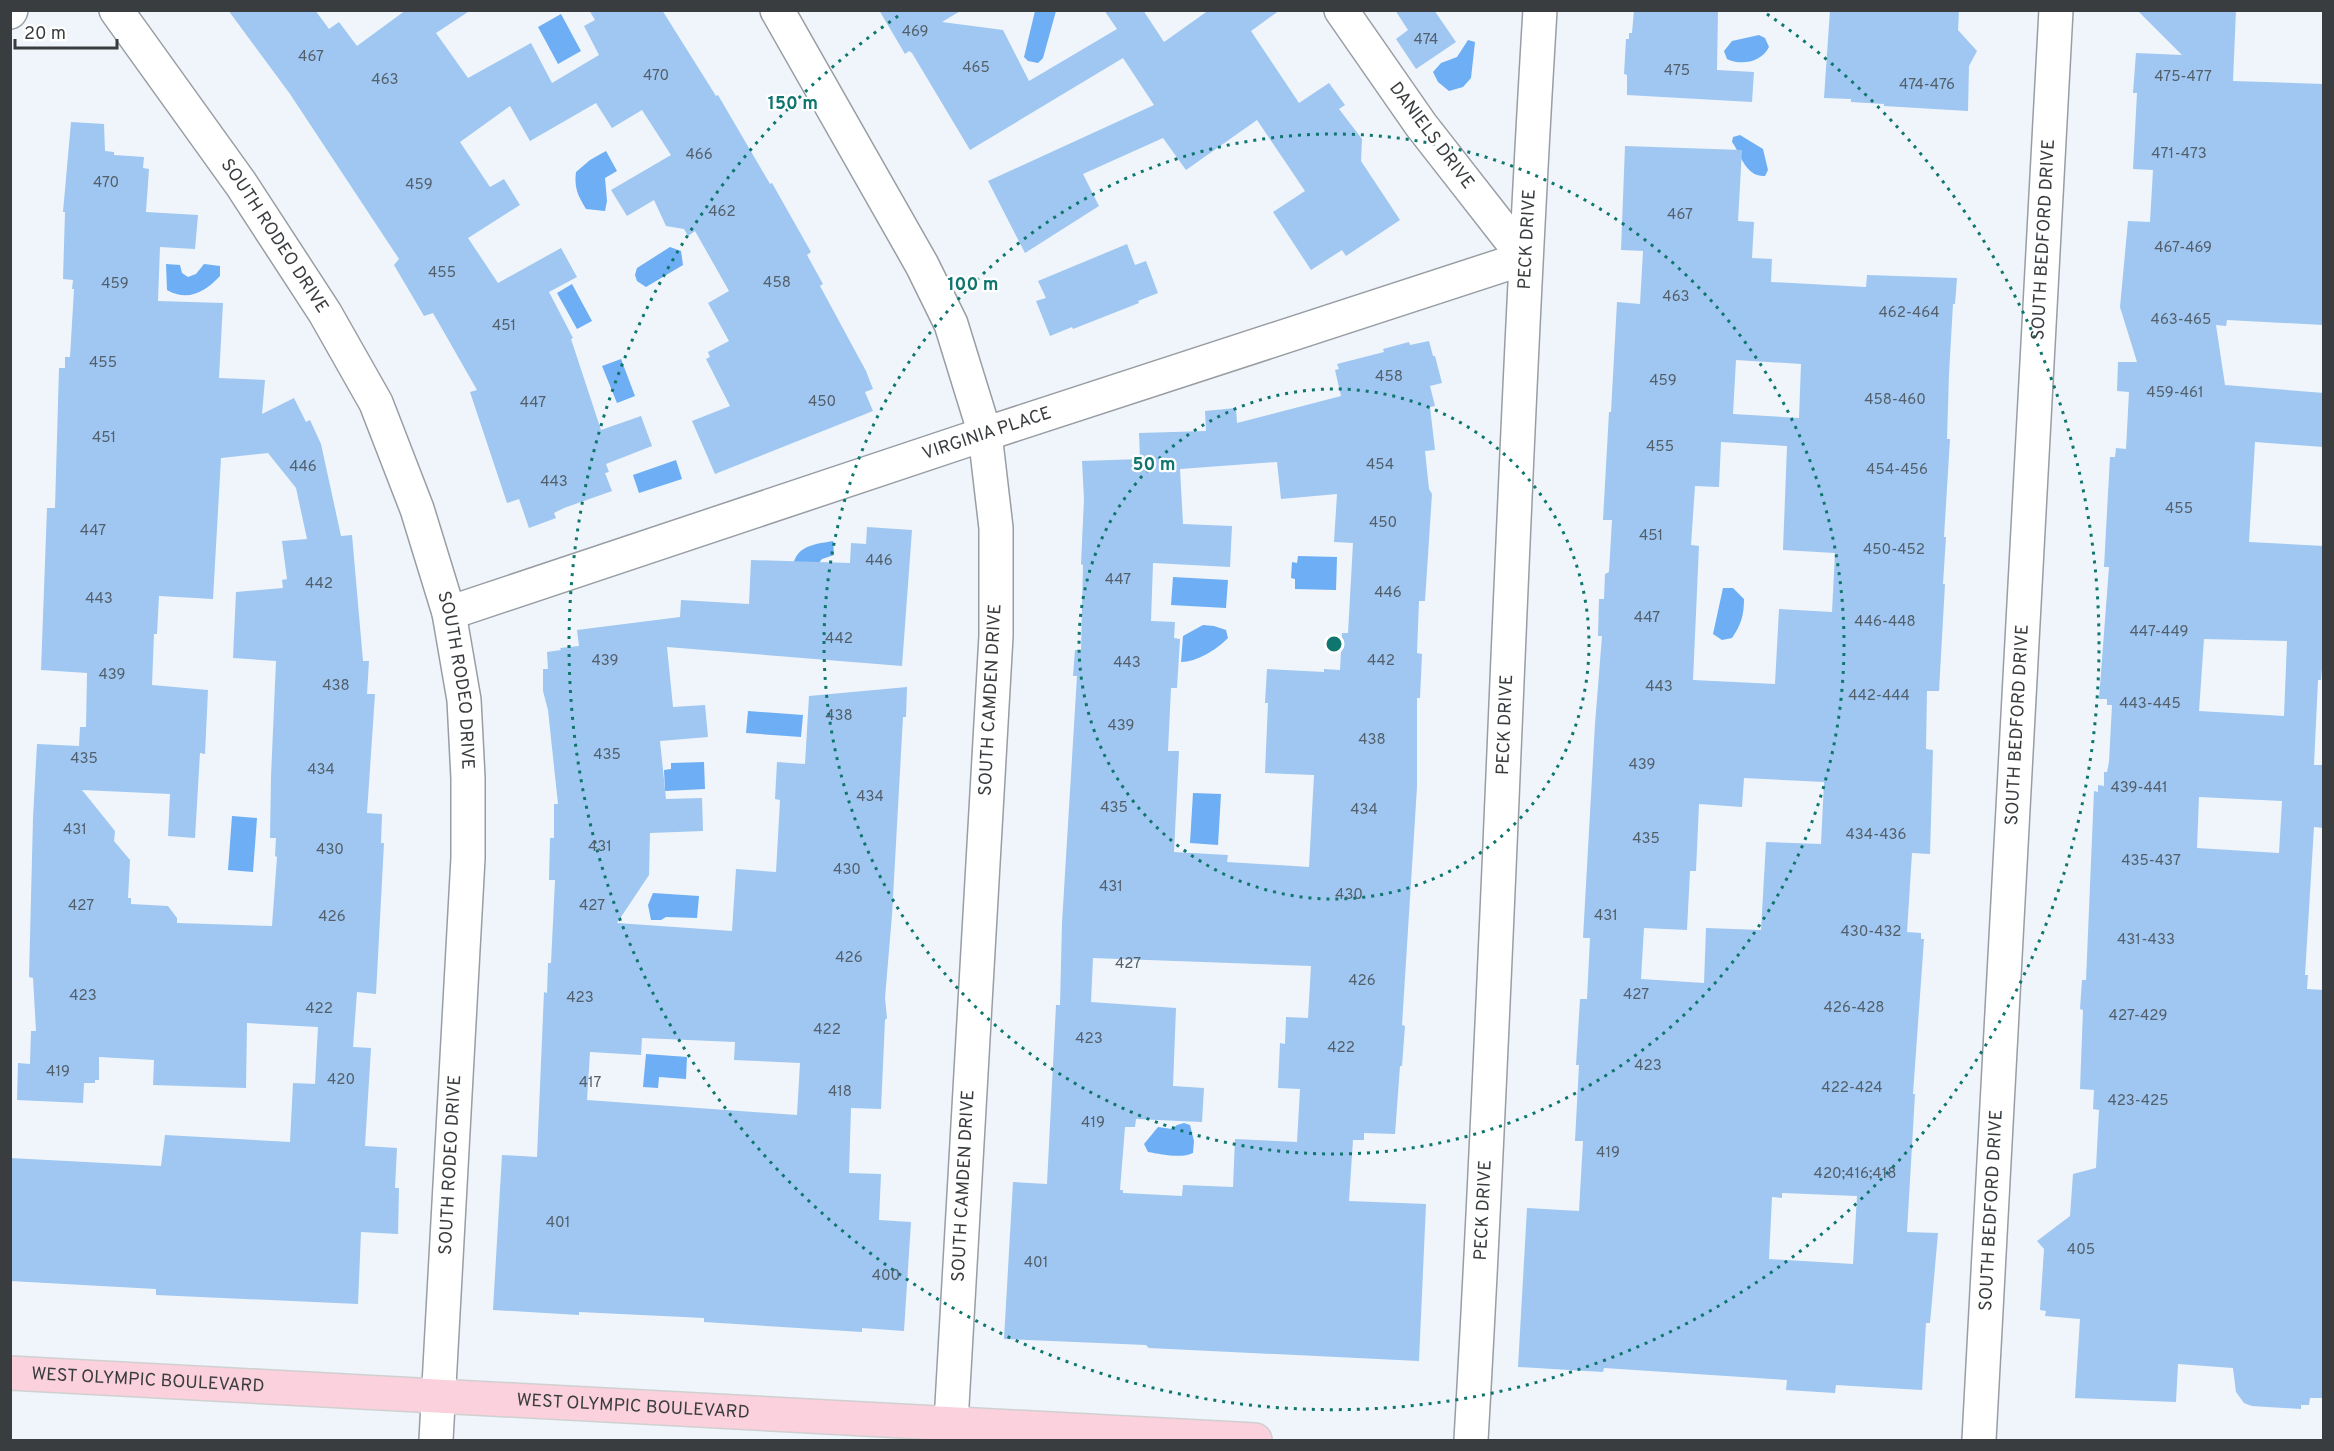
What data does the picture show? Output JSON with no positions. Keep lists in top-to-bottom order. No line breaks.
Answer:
{"streets":{"main road":["WEST OLYMPIC BOULEVARD"],"street":["DANIELS DRIVE","SOUTH RODEO DRIVE","PECK DRIVE","SOUTH BEDFORD DRIVE","VIRGINIA PLACE","SOUTH CAMDEN DRIVE"]},"crossings":[["DANIELS DRIVE","PECK DRIVE"],["DANIELS DRIVE","VIRGINIA PLACE"],["SOUTH RODEO DRIVE","VIRGINIA PLACE"],["SOUTH RODEO DRIVE","WEST OLYMPIC BOULEVARD"],["PECK DRIVE","VIRGINIA PLACE"],["VIRGINIA PLACE","SOUTH CAMDEN DRIVE"],["SOUTH CAMDEN DRIVE","WEST OLYMPIC BOULEVARD"]],"house_numbers":["469","474","467","465","475","470","475-477","463","474-476","471-473","466","470","459","462","467","467-469","455","458","459","463","462-464","463-465","451","455","458","459","459-461","458-460","450","447","451","455","454","446","454-456","443","455","450","447","451","450-452","446","447","442","446","443","447","446-448","447-449","442","439","442","443","439","438","443","442-444","443-445","438","439","438","435","435","439","434","439-441","434","435","434","431","434-436","435","431","430","435-437","430","431","430","427","427","431","426","430-432","431-433","426","427","426","427","423","423","426-428","422","427-429","422","423","422","423","419","420","417","422-424","418","423-425","419","419","420;416;418","401","405","401","400"],"scale_bar":"20 m","rings":["150 m","100 m","50 m"]}
